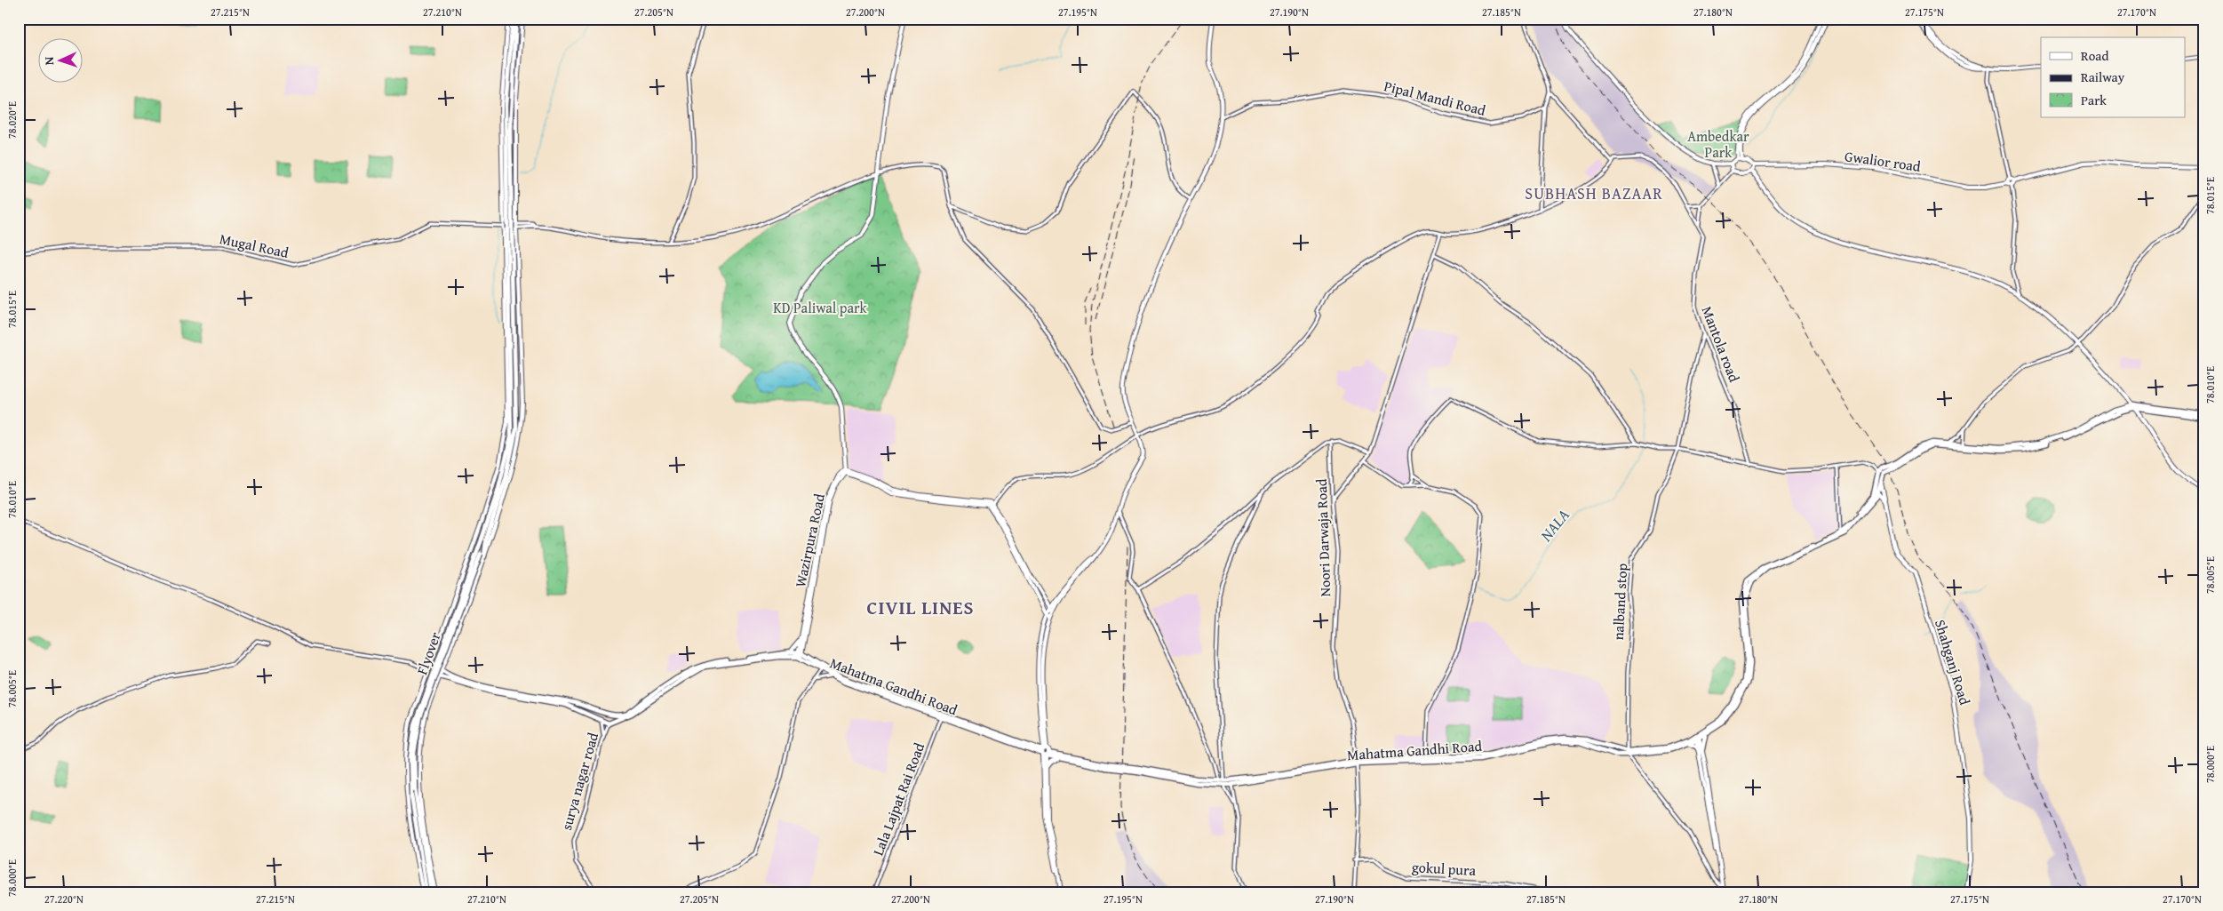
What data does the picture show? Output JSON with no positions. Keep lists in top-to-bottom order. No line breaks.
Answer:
{"streets":{"highway":["Flyover","Mahatma Gandhi Road"],"main road":["Gwalior road","Wazirpura Road","Shahganj Road"],"street":["Pipal Mandi Road","Mugal Road","Mantola road","Noori Darwaja Road","nalband stop","surya nagar road","Lala Lajpat Rai Road","gokul pura"]},"crossings":[["Mantola road","nalband stop"],["Noori Darwaja Road","Mahatma Gandhi Road"],["Noori Darwaja Road","gokul pura"],["Wazirpura Road","Mahatma Gandhi Road"],["nalband stop","Mahatma Gandhi Road"],["Shahganj Road","Mahatma Gandhi Road"],["Mahatma Gandhi Road","surya nagar road"],["Mahatma Gandhi Road","Lala Lajpat Rai Road"]],"districts":["SUBHASH BAZAAR","CIVIL LINES"],"water":["NALA"],"parks":["Ambedkar Park","KD Paliwal park"],"legend":["Road","Railway","Park"],"north":"left","coordinates":["27.215°N","27.210°N","27.205°N","27.200°N","27.195°N","27.190°N","27.185°N","27.180°N","27.175°N","27.170°N","78.020°E","78.015°E","78.010°E","78.005°E","78.000°E","27.220°N"]}
